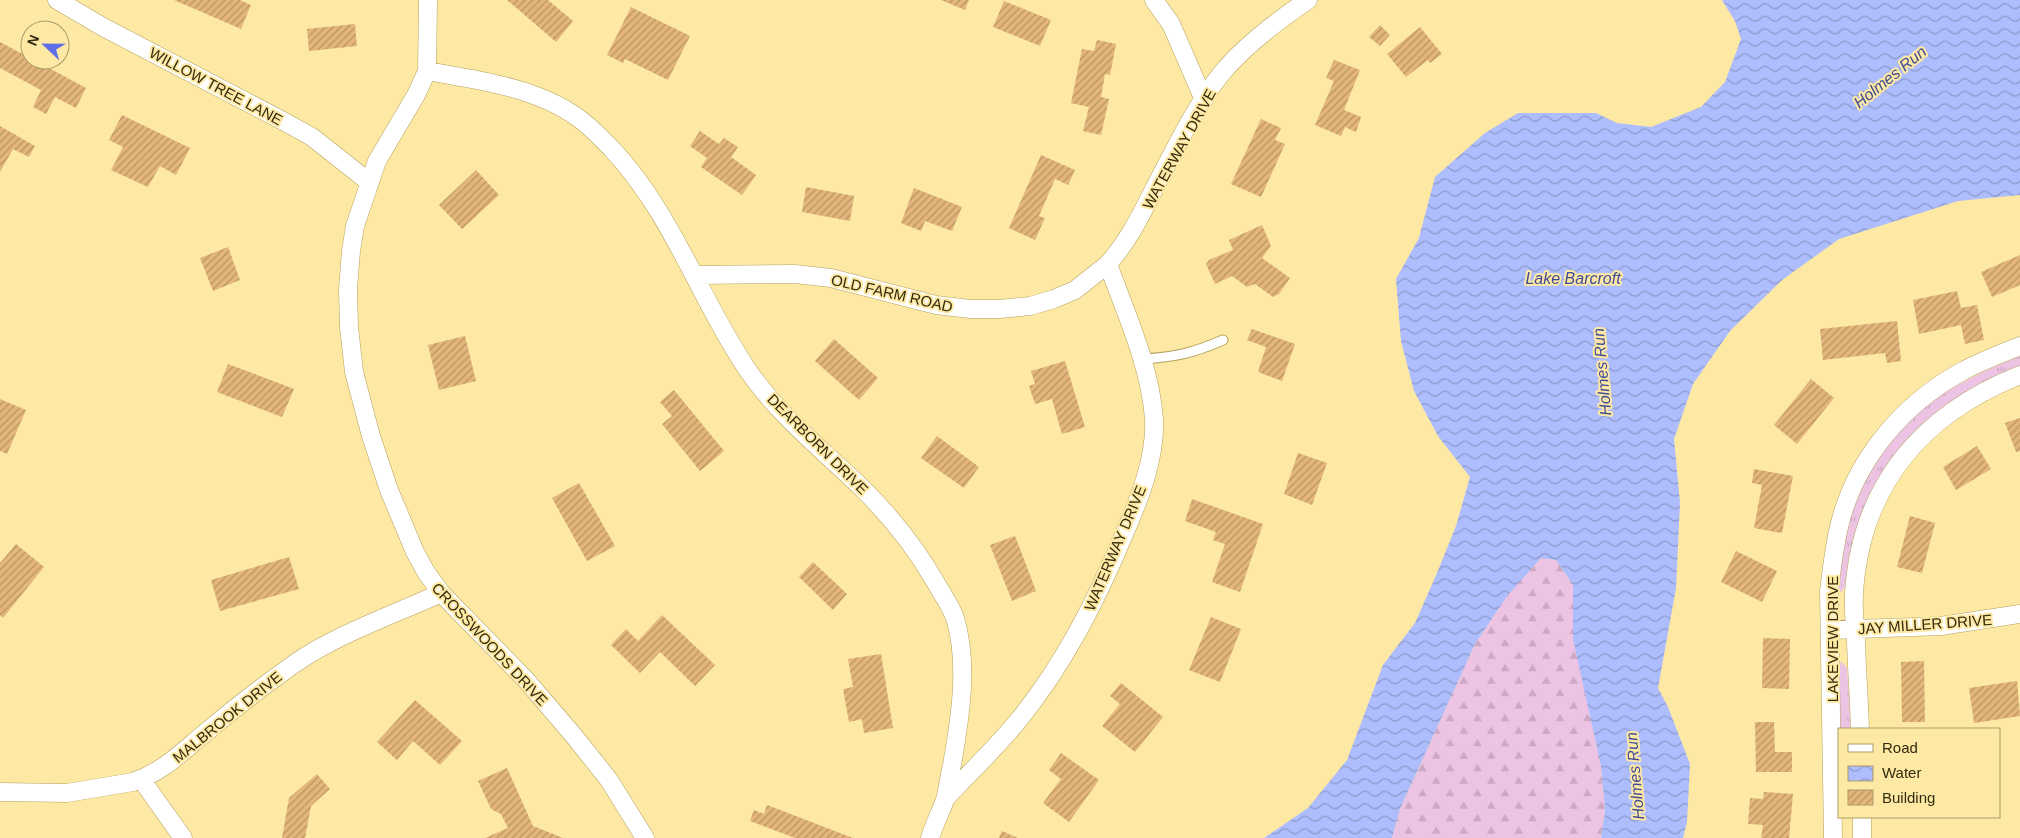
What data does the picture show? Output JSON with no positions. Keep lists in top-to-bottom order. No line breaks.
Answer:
{"streets":{"street":["WILLOW TREE LANE","WATERWAY DRIVE","OLD FARM ROAD","DEARBORN DRIVE","JAY MILLER DRIVE","LAKEVIEW DRIVE","CROSSWOODS DRIVE","MALBROOK DRIVE"]},"crossings":[["WILLOW TREE LANE","CROSSWOODS DRIVE"],["WATERWAY DRIVE","OLD FARM ROAD"],["WATERWAY DRIVE","DEARBORN DRIVE"],["OLD FARM ROAD","DEARBORN DRIVE"],["DEARBORN DRIVE","CROSSWOODS DRIVE"],["JAY MILLER DRIVE","LAKEVIEW DRIVE"],["CROSSWOODS DRIVE","MALBROOK DRIVE"]],"water":["Holmes Run","Lake Barcroft"],"legend":["Road","Water","Building"],"north":"left"}
